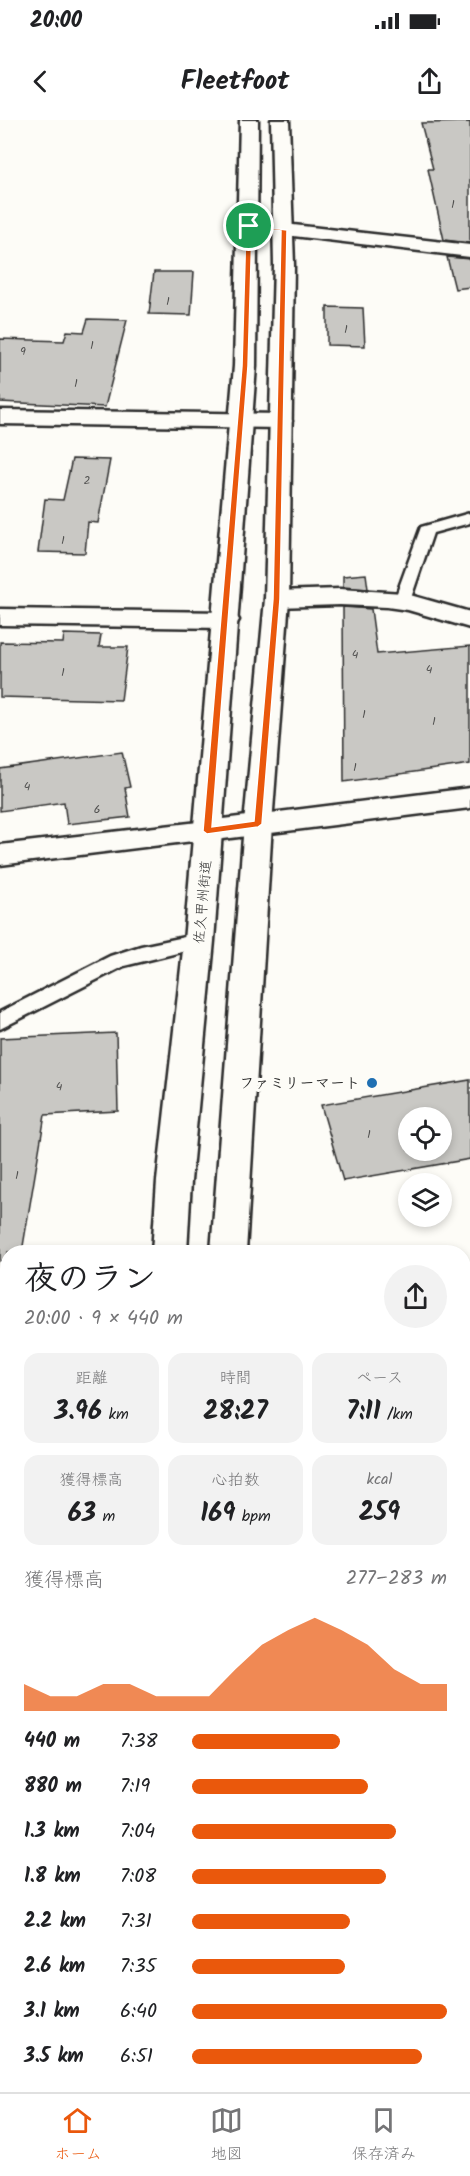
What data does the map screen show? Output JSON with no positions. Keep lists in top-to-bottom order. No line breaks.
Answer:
{"streets":{"main road":["佐久甲州街道"]},"places":["ファミリーマート"],"house_numbers":["1","1","1","1","9","1","2","1","4","4","1","1","1","1","4","6","4","1","1"],"page":{"status":"20:00","header":"Fleetfoot","heading":["夜のラン","20:00 · 9 × 440 m"],"stats":[["距離","3.96 km"],["時間","28:27"],["ペース","7:11 /km"],["獲得標高","63 m"],["心拍数","169 bpm"],["kcal","259"]],"chart":["獲得標高","277–283 m"],"list":[{"name":"440 m","note":"7:38"},{"name":"880 m","note":"7:19"},{"name":"1.3 km","note":"7:04"},{"name":"1.8 km","note":"7:08"},{"name":"2.2 km","note":"7:31"},{"name":"2.6 km","note":"7:35"},{"name":"3.1 km","note":"6:40"},{"name":"3.5 km","note":"6:51"}],"tabs":["ホーム","地図","保存済み"]}}
